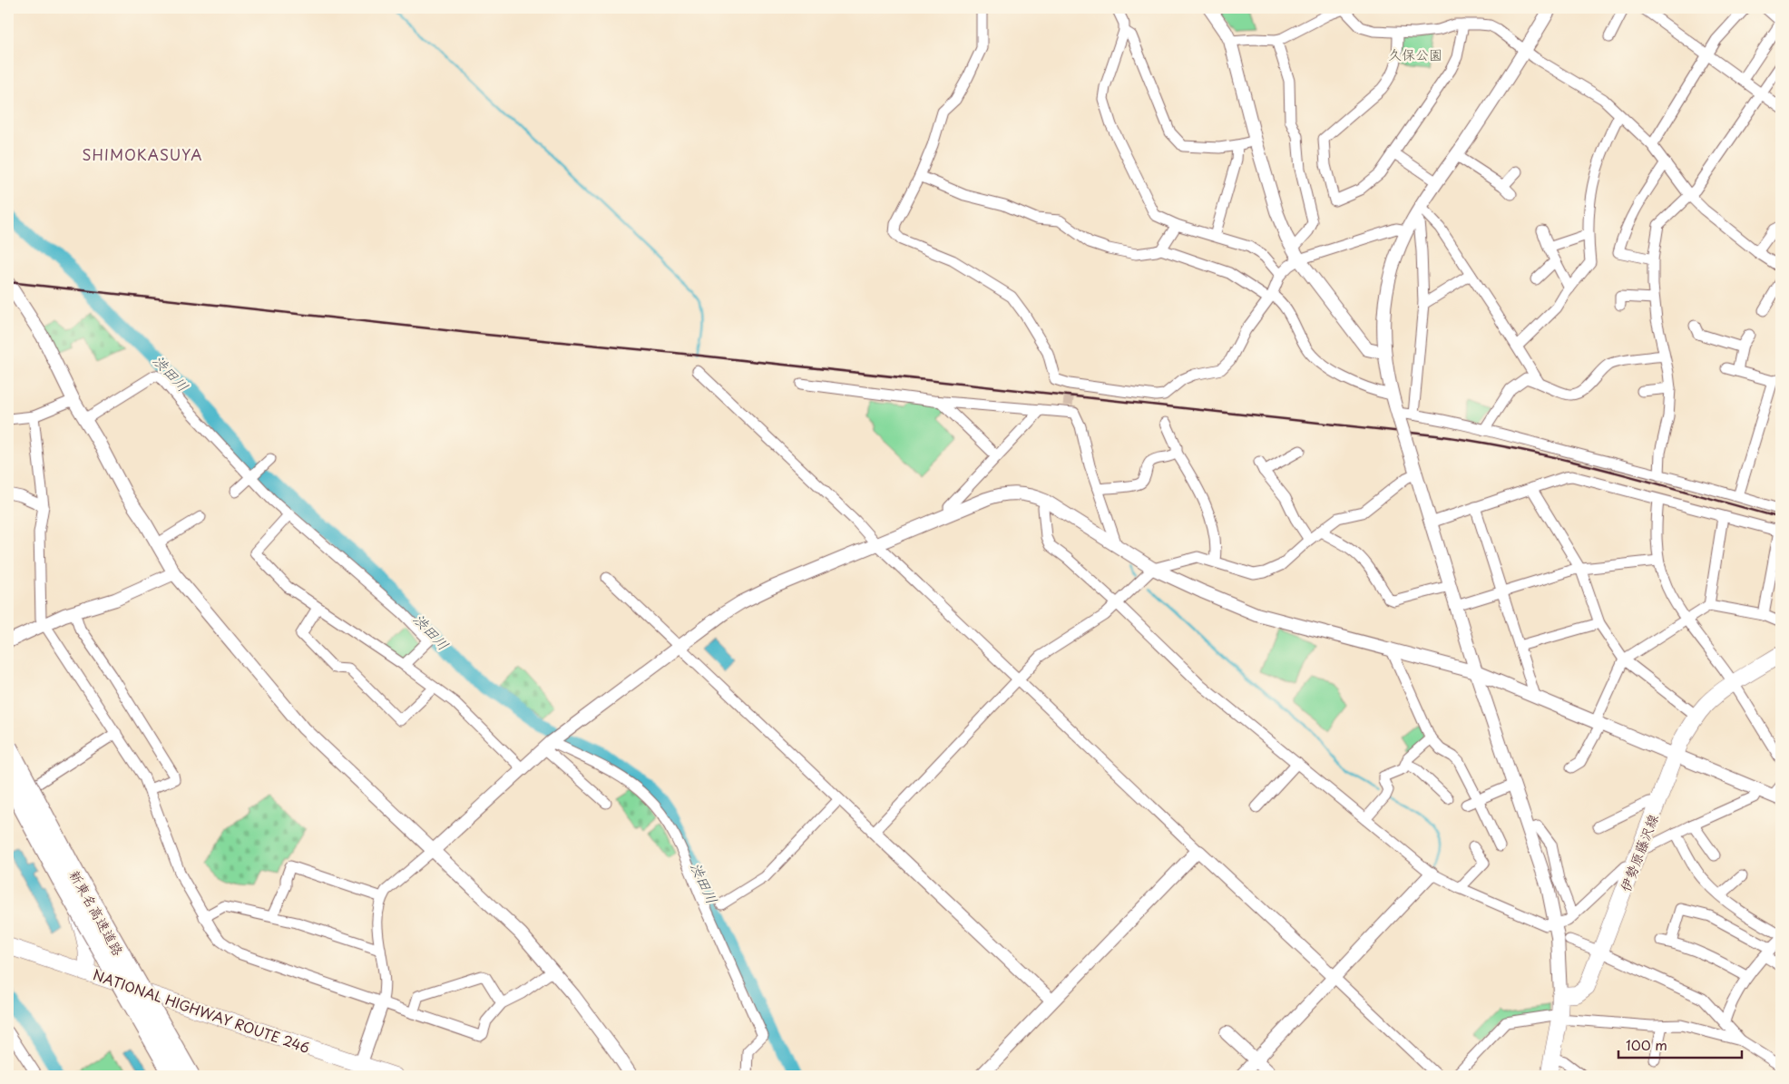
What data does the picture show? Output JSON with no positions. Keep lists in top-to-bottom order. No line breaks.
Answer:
{"streets":{"highway":["新東名高速道路"],"main road":["伊勢原藤沢線","NATIONAL HIGHWAY ROUTE 246"]},"districts":["SHIMOKASUYA"],"water":["渋田川"],"parks":["久保公園"],"scale_bar":"100 m"}
